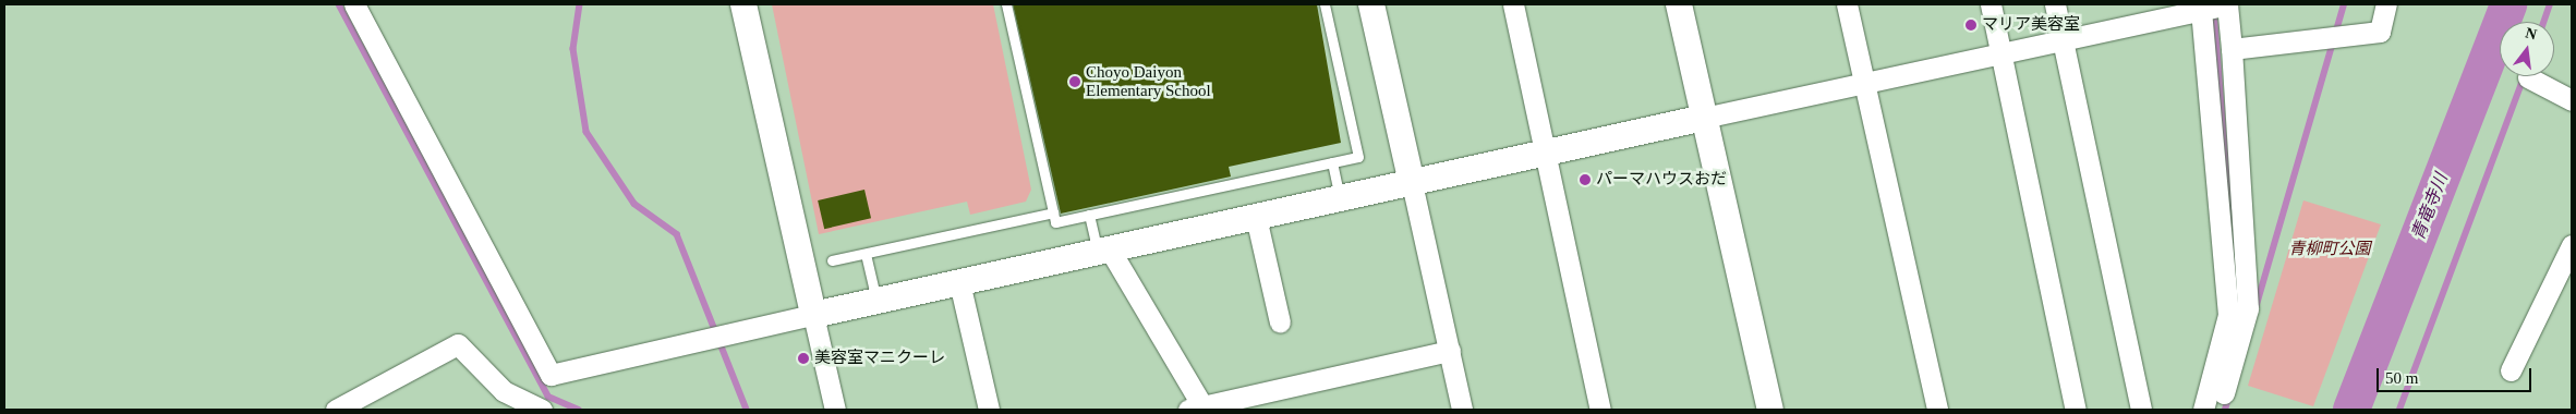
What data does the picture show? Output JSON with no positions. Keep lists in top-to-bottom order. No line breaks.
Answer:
{"water":["青竜寺川"],"parks":["青柳町公園"],"places":["マリア美容室","Choyo Daiyon Elementary School","パーマハウスおだ","美容室マニクーレ"],"scale_bar":"50 m","north":"top"}
